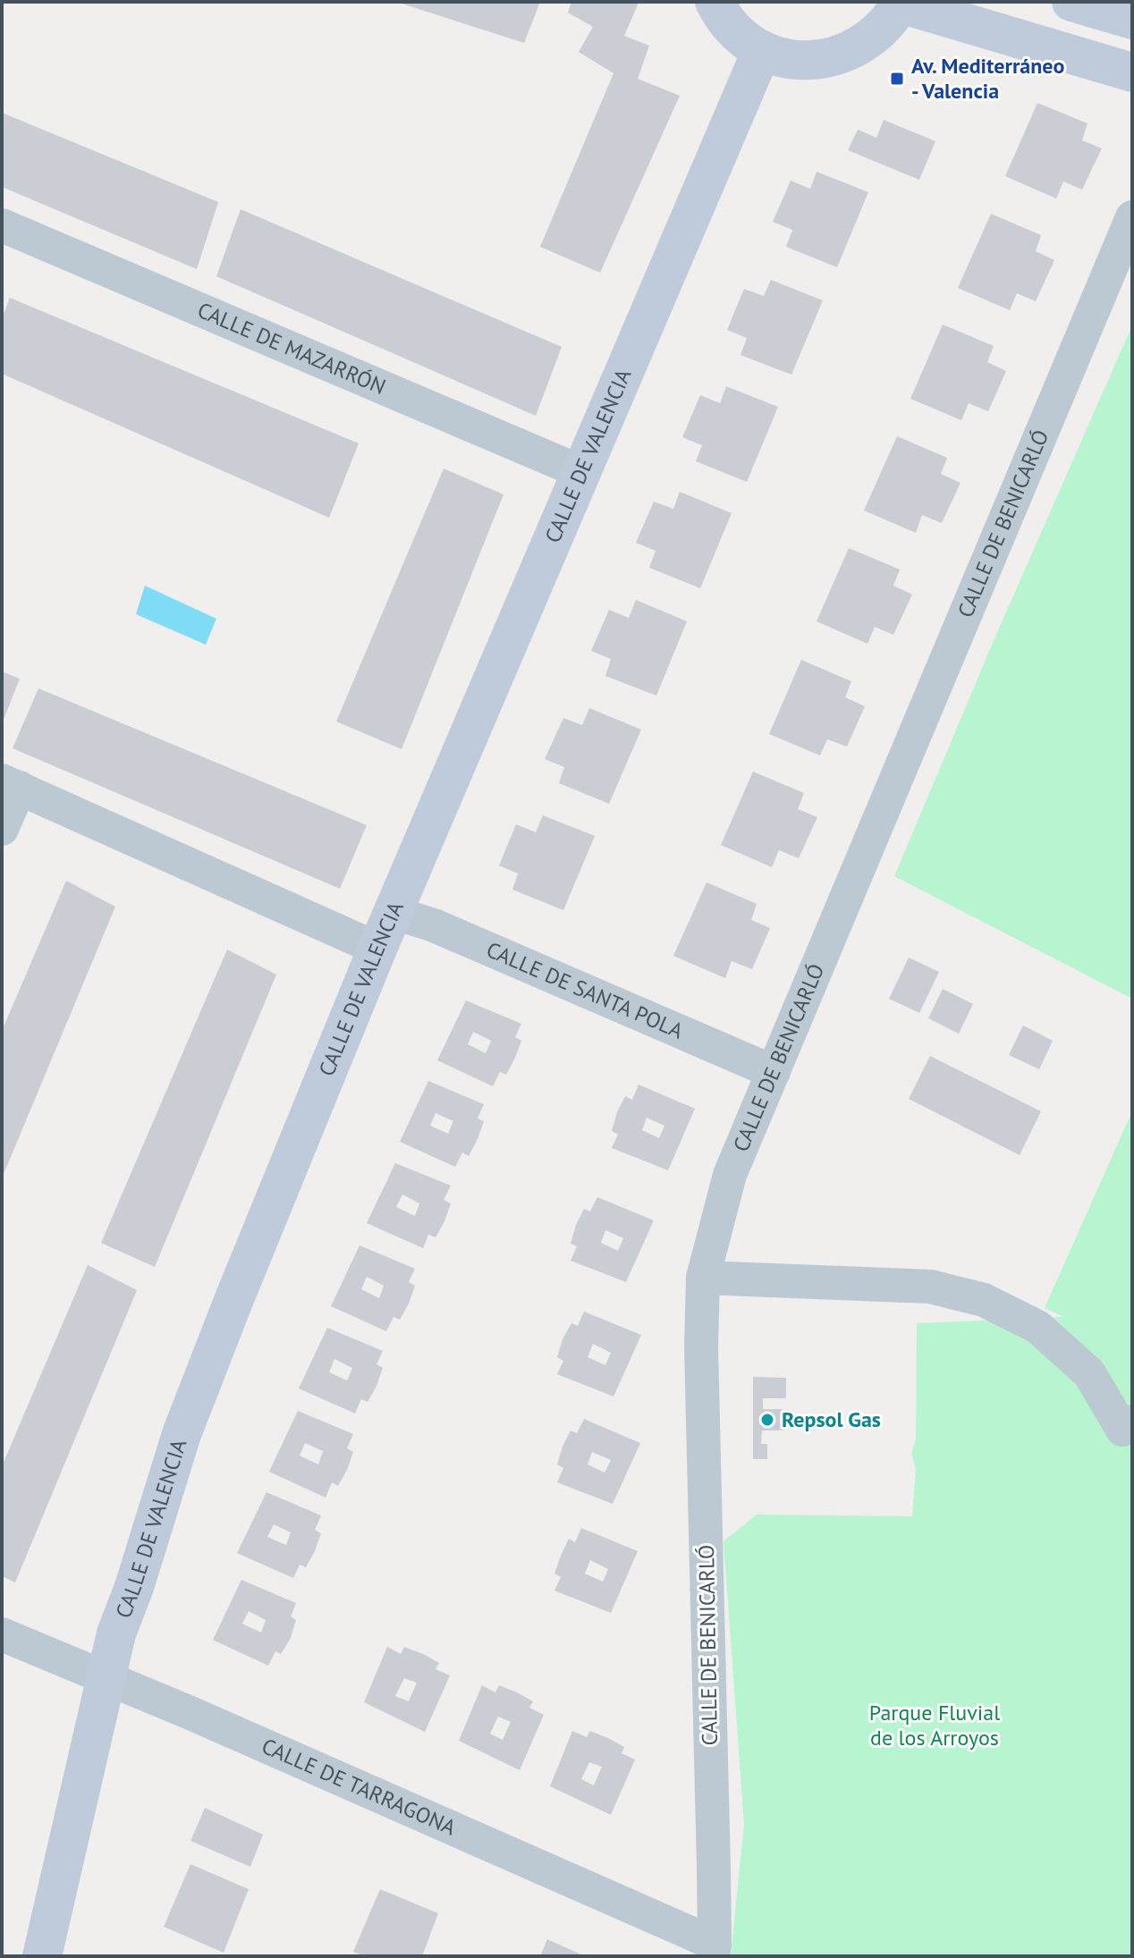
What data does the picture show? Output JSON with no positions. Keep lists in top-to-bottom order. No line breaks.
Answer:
{"streets":{"street":["CALLE DE MAZARRÓN","CALLE DE VALENCIA","CALLE DE BENICARLÓ","CALLE DE SANTA POLA","CALLE DE TARRAGONA"]},"crossings":[["CALLE DE MAZARRÓN","CALLE DE VALENCIA"],["CALLE DE VALENCIA","CALLE DE SANTA POLA"],["CALLE DE VALENCIA","CALLE DE TARRAGONA"],["CALLE DE BENICARLÓ","CALLE DE SANTA POLA"],["CALLE DE BENICARLÓ","CALLE DE TARRAGONA"]],"parks":["Parque Fluvial de los Arroyos"],"places":{"transit":["Av. Mediterráneo - Valencia"],"other":["Repsol Gas"]}}
